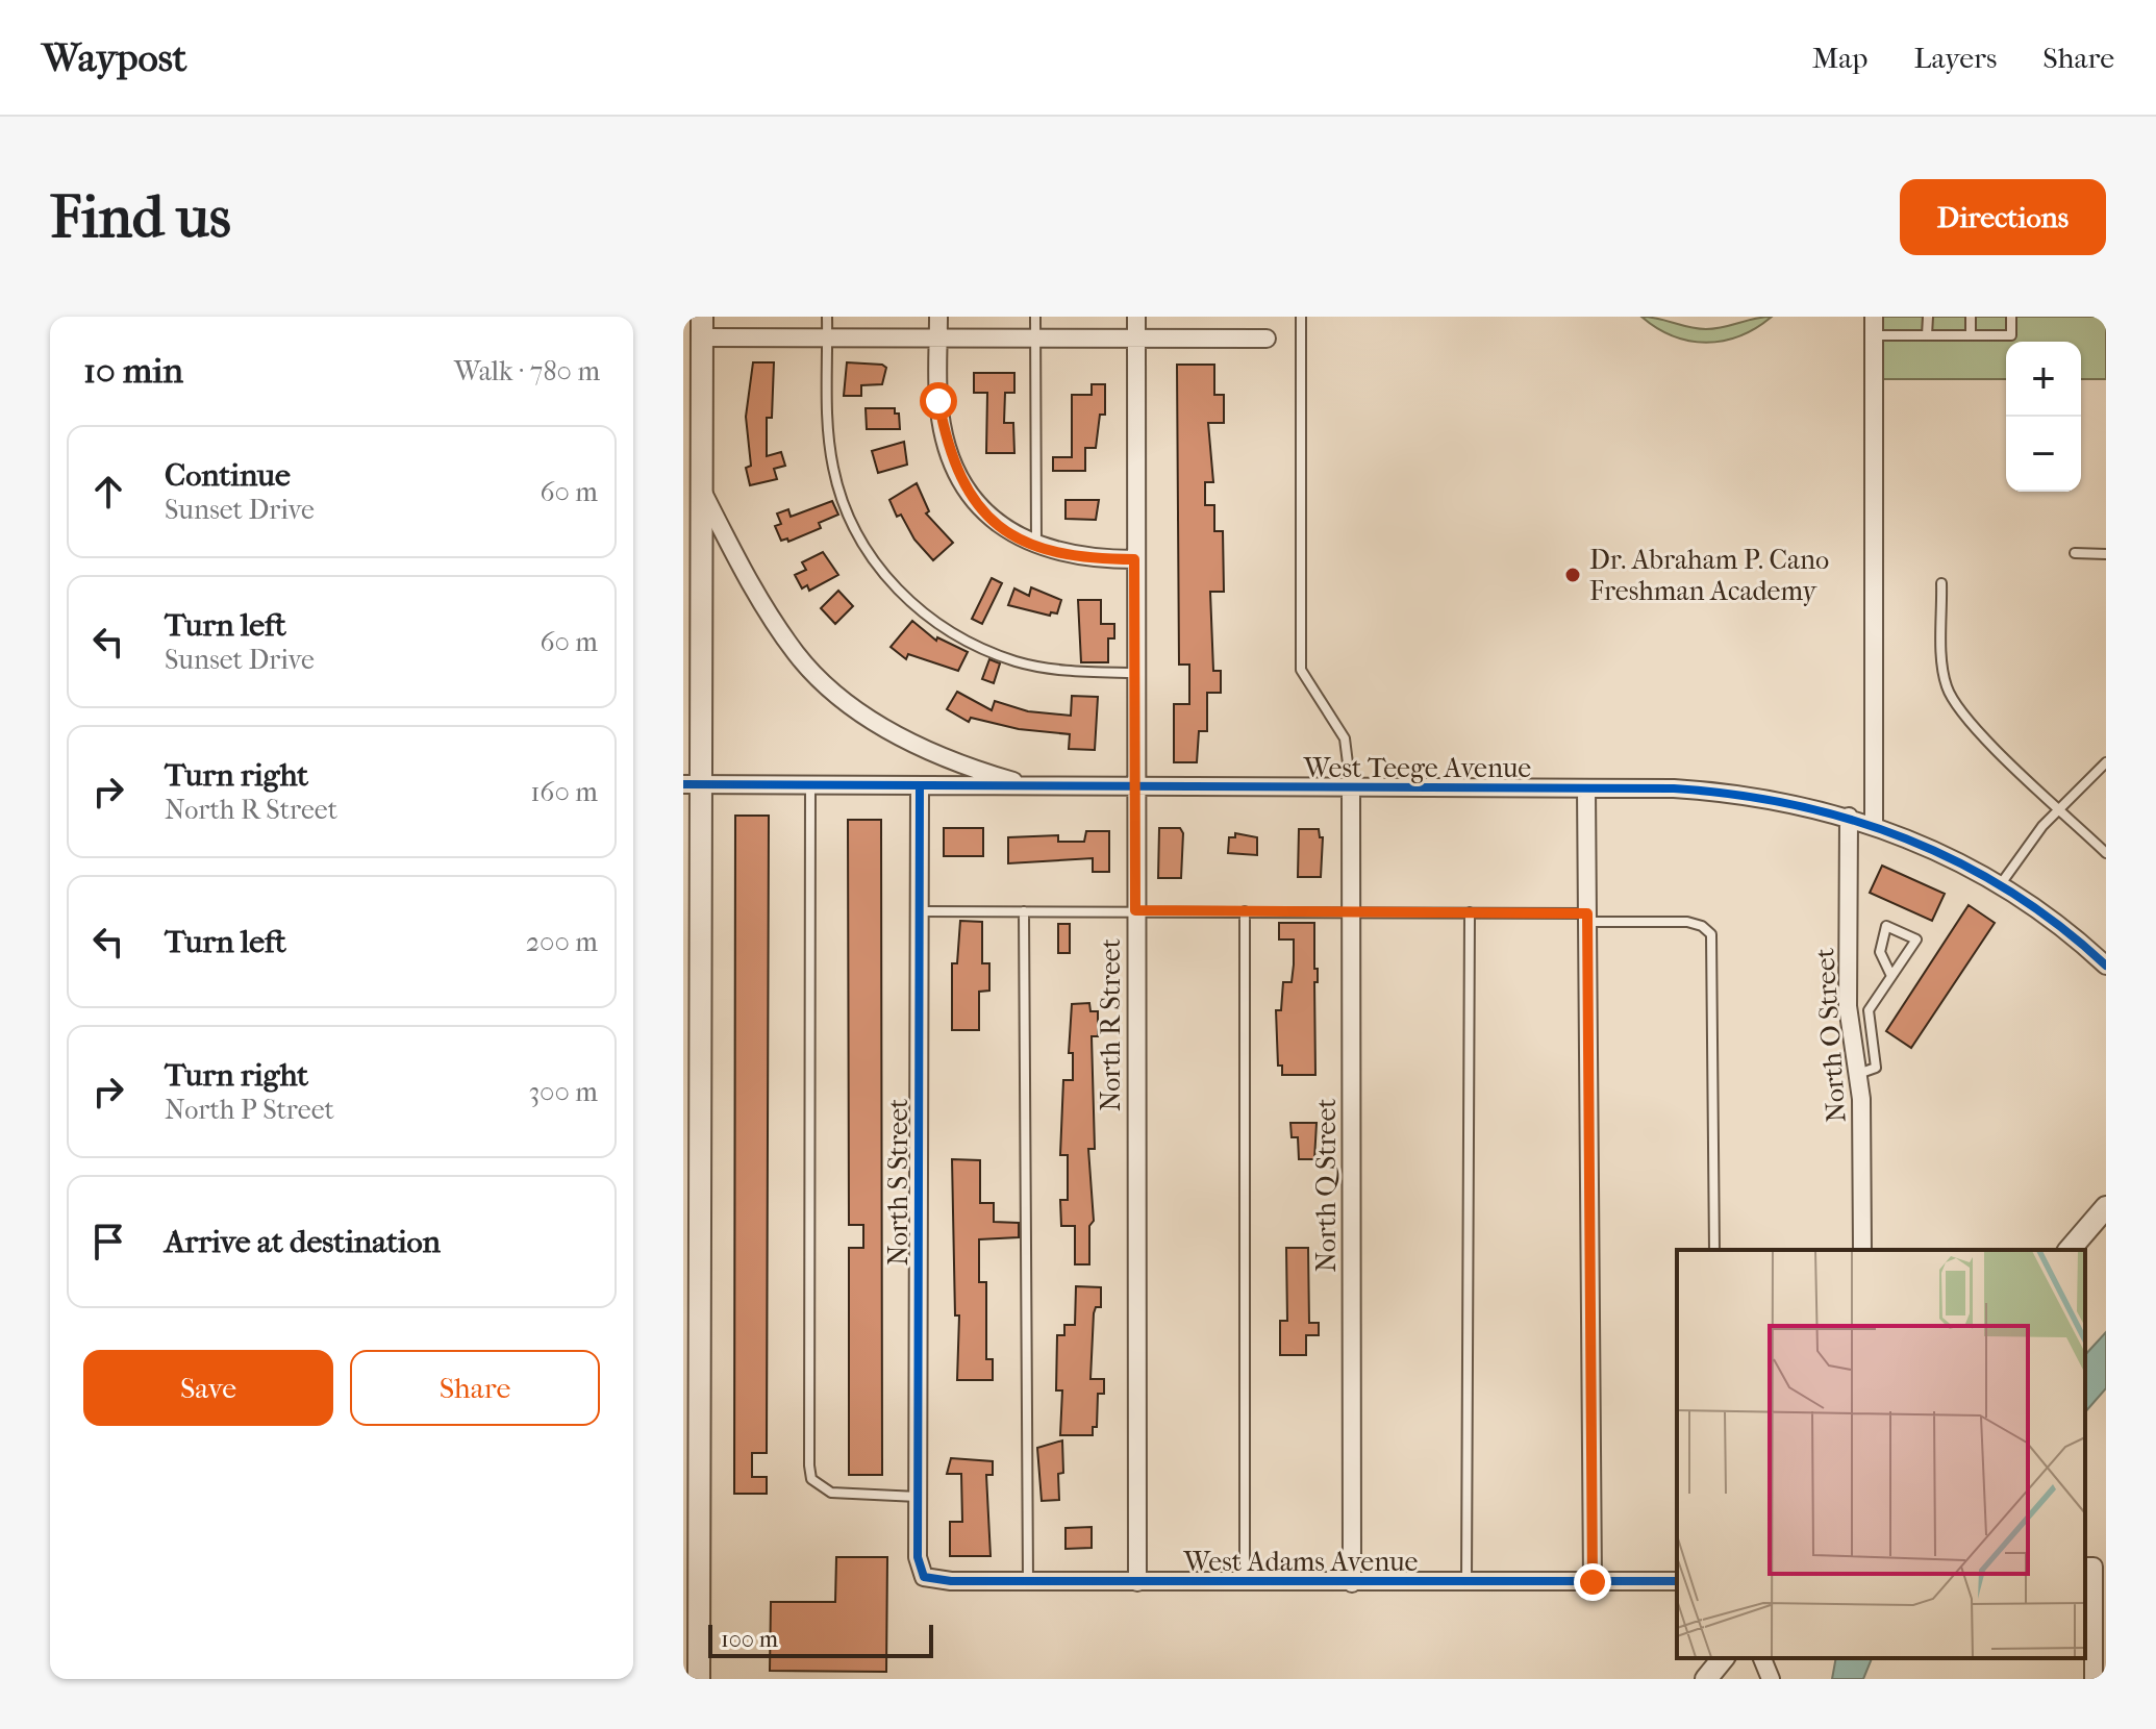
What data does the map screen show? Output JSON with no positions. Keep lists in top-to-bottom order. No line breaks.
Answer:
{"streets":{"street":["West Teege Avenue","North R Street","North O Street","North S Street","North Q Street","West Adams Avenue"]},"crossings":[["West Teege Avenue","North R Street"],["West Teege Avenue","North O Street"],["West Teege Avenue","North S Street"],["West Teege Avenue","North Q Street"],["North R Street","West Adams Avenue"],["North S Street","West Adams Avenue"],["North Q Street","West Adams Avenue"]],"places":["Dr. Abraham P. Cano Freshman Academy"],"scale_bar":"100 m","page":{"header":"Waypost","nav":["Map","Layers","Share"],"buttons":["Directions",["Save","Share"]],"title":"Find us","heading":["10 min","Walk · 780 m"],"map_buttons":["+","−"],"list":[["Continue","Sunset Drive","60 m"],["Turn left","Sunset Drive","60 m"],["Turn right","North R Street","160 m"],["Turn left","200 m"],["Turn right","North P Street","300 m"],"Arrive at destination"],"scale":"100 m"}}
